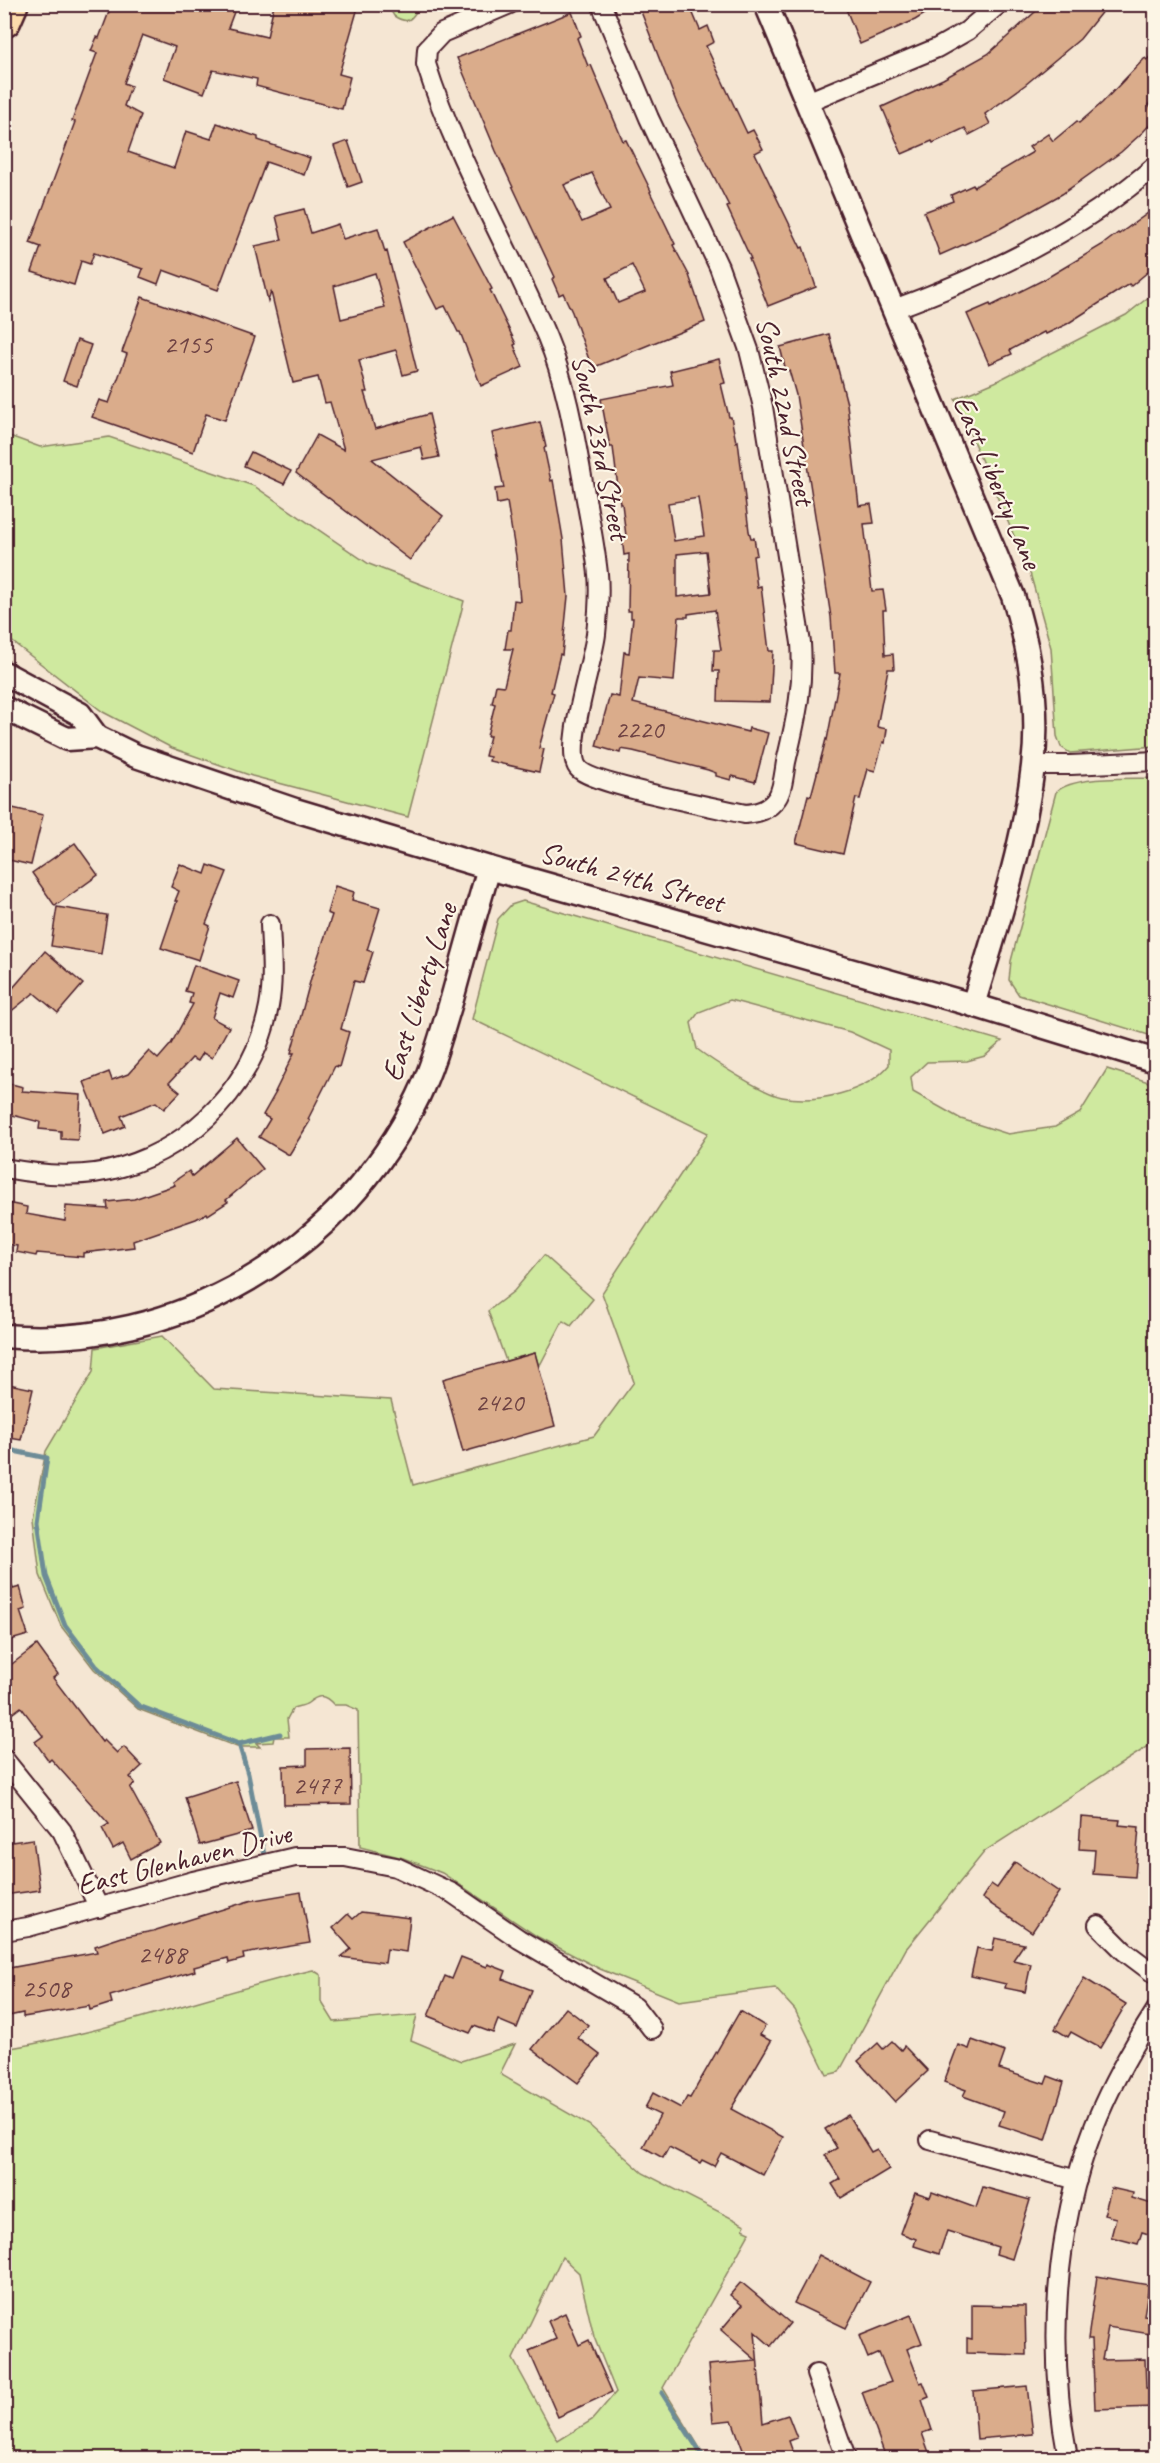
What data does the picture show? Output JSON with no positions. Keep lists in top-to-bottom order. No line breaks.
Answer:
{"streets":{"street":["South 22nd Street","South 23rd Street","East Liberty Lane","South 24th Street","East Glenhaven Drive"]},"crossings":[["South 22nd Street","South 23rd Street"],["East Liberty Lane","South 24th Street"]],"house_numbers":["2155","2220","2420","2477","2488","2508"]}
